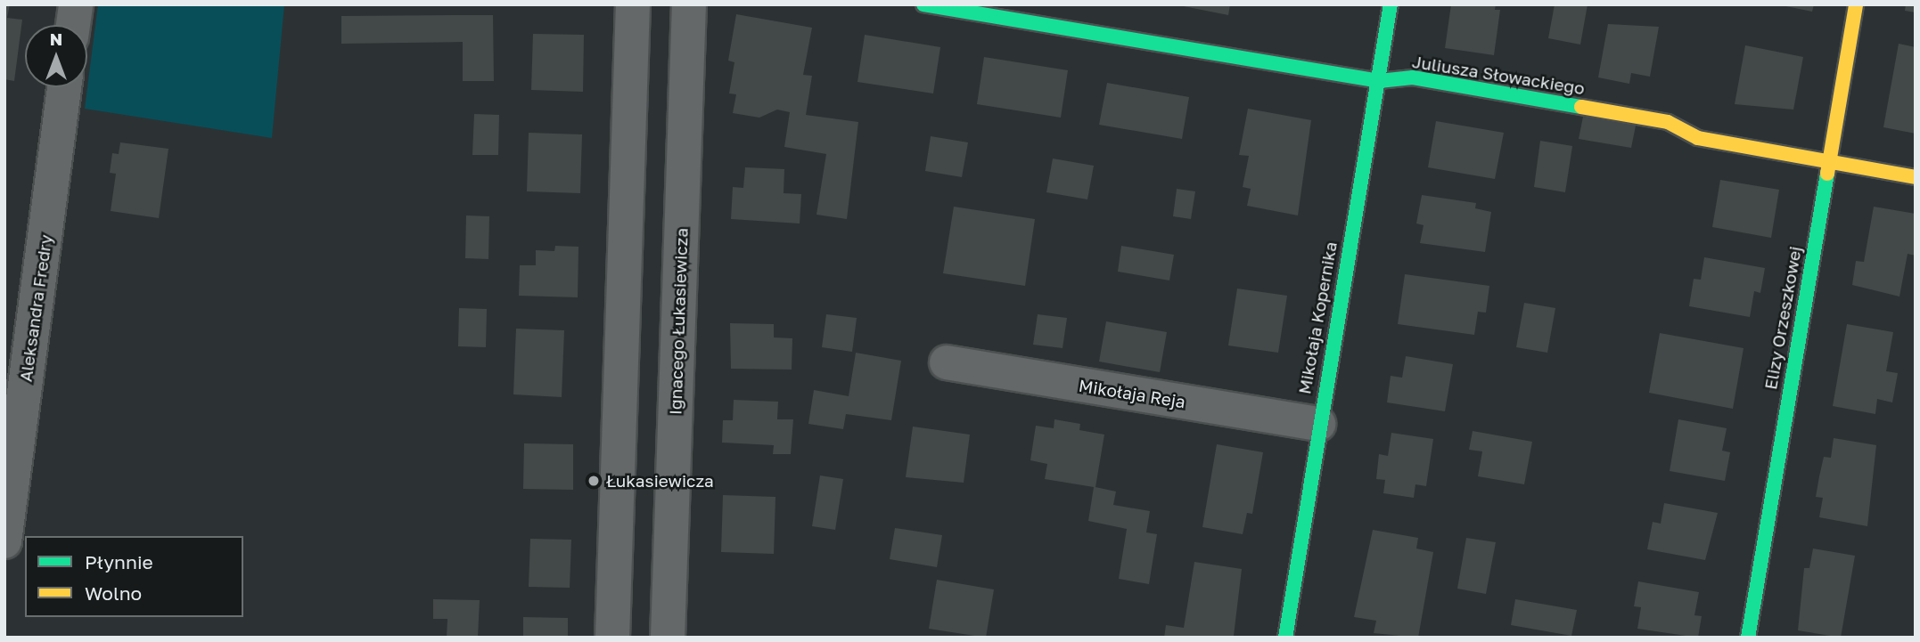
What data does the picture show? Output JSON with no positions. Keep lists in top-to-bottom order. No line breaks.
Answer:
{"streets":{"street":["Juliusza Słowackiego","Aleksandra Fredry","Mikołaja Kopernika","Elizy Orzeszkowej","Ignacego Łukasiewicza","Mikołaja Reja"]},"crossings":[["Juliusza Słowackiego","Mikołaja Kopernika"],["Juliusza Słowackiego","Elizy Orzeszkowej"],["Mikołaja Kopernika","Mikołaja Reja"]],"places":["Łukasiewicza"],"legend":["Płynnie","Wolno"],"north":"top"}
